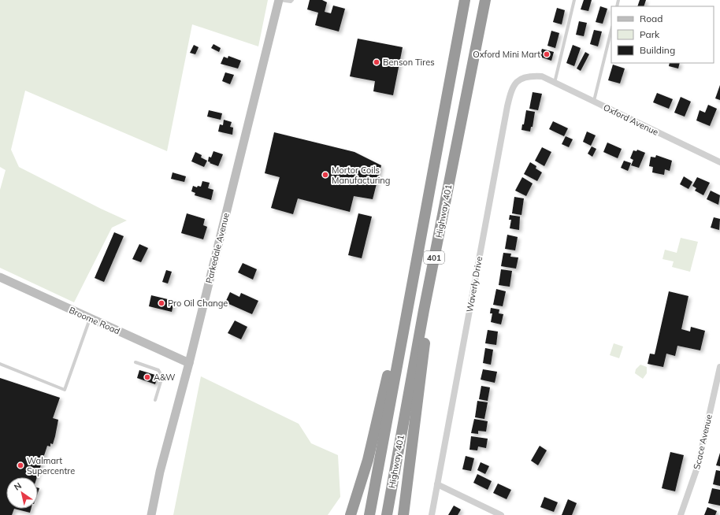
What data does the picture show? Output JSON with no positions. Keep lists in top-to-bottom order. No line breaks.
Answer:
{"streets":{"highway":["Highway 401","401"],"main road":["Parkedale Avenue","Broome Road"],"street":["Oxford Avenue","Waverly Drive","Scace Avenue"]},"crossings":[["Oxford Avenue","Waverly Drive"],["Parkedale Avenue","Broome Road"]],"places":["Oxford Mini Mart","Benson Tires","Mortor Coils Manufacturing","Pro Oil Change","A&W","Walmart Supercentre"],"legend":["Road","Park","Building"],"north":"top left"}
